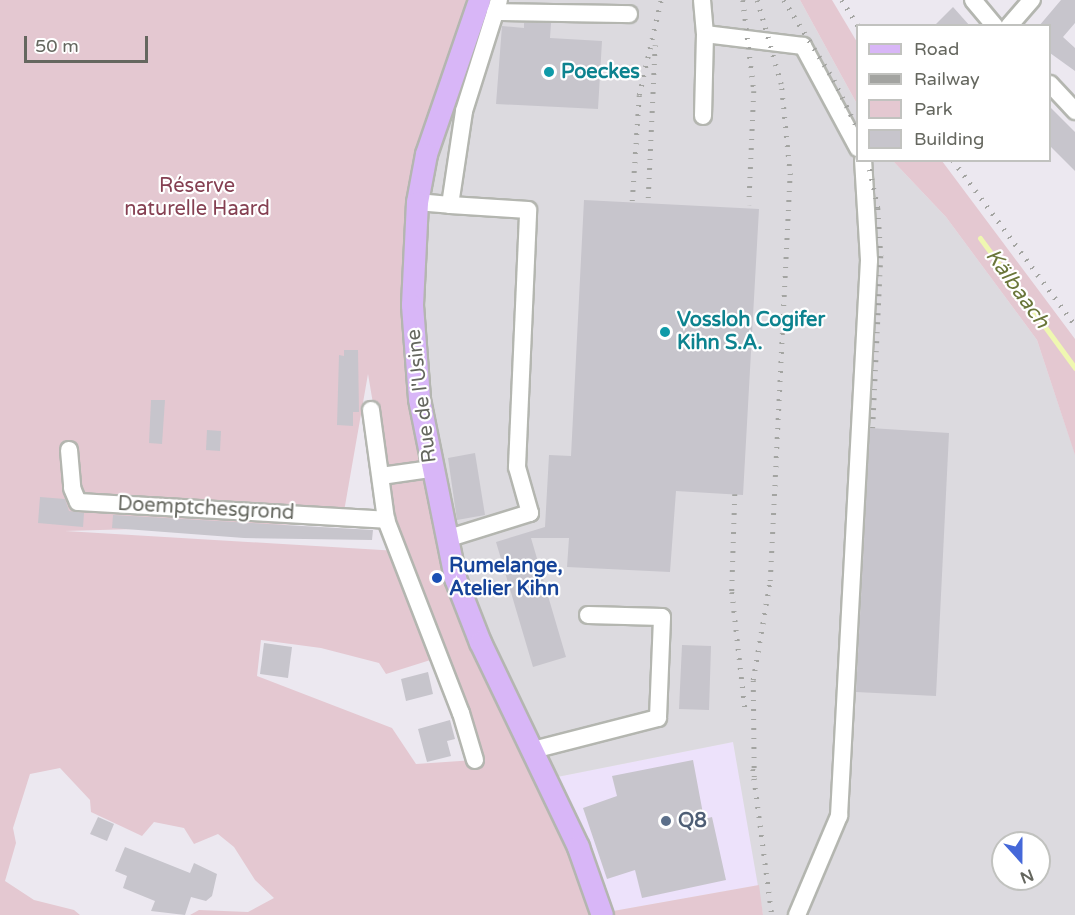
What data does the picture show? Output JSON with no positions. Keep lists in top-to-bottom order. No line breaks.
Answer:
{"streets":{"main road":["Rue de l'Usine"],"street":["Doemptchesgrond"]},"water":["Kälbaach"],"parks":["Réserve naturelle Haard"],"places":["Poeckes","Vossloh Cogifer Kihn S.A.","Rumelange, Atelier Kihn","Q8"],"legend":["Road","Railway","Park","Building"],"scale_bar":"50 m","north":"bottom"}
